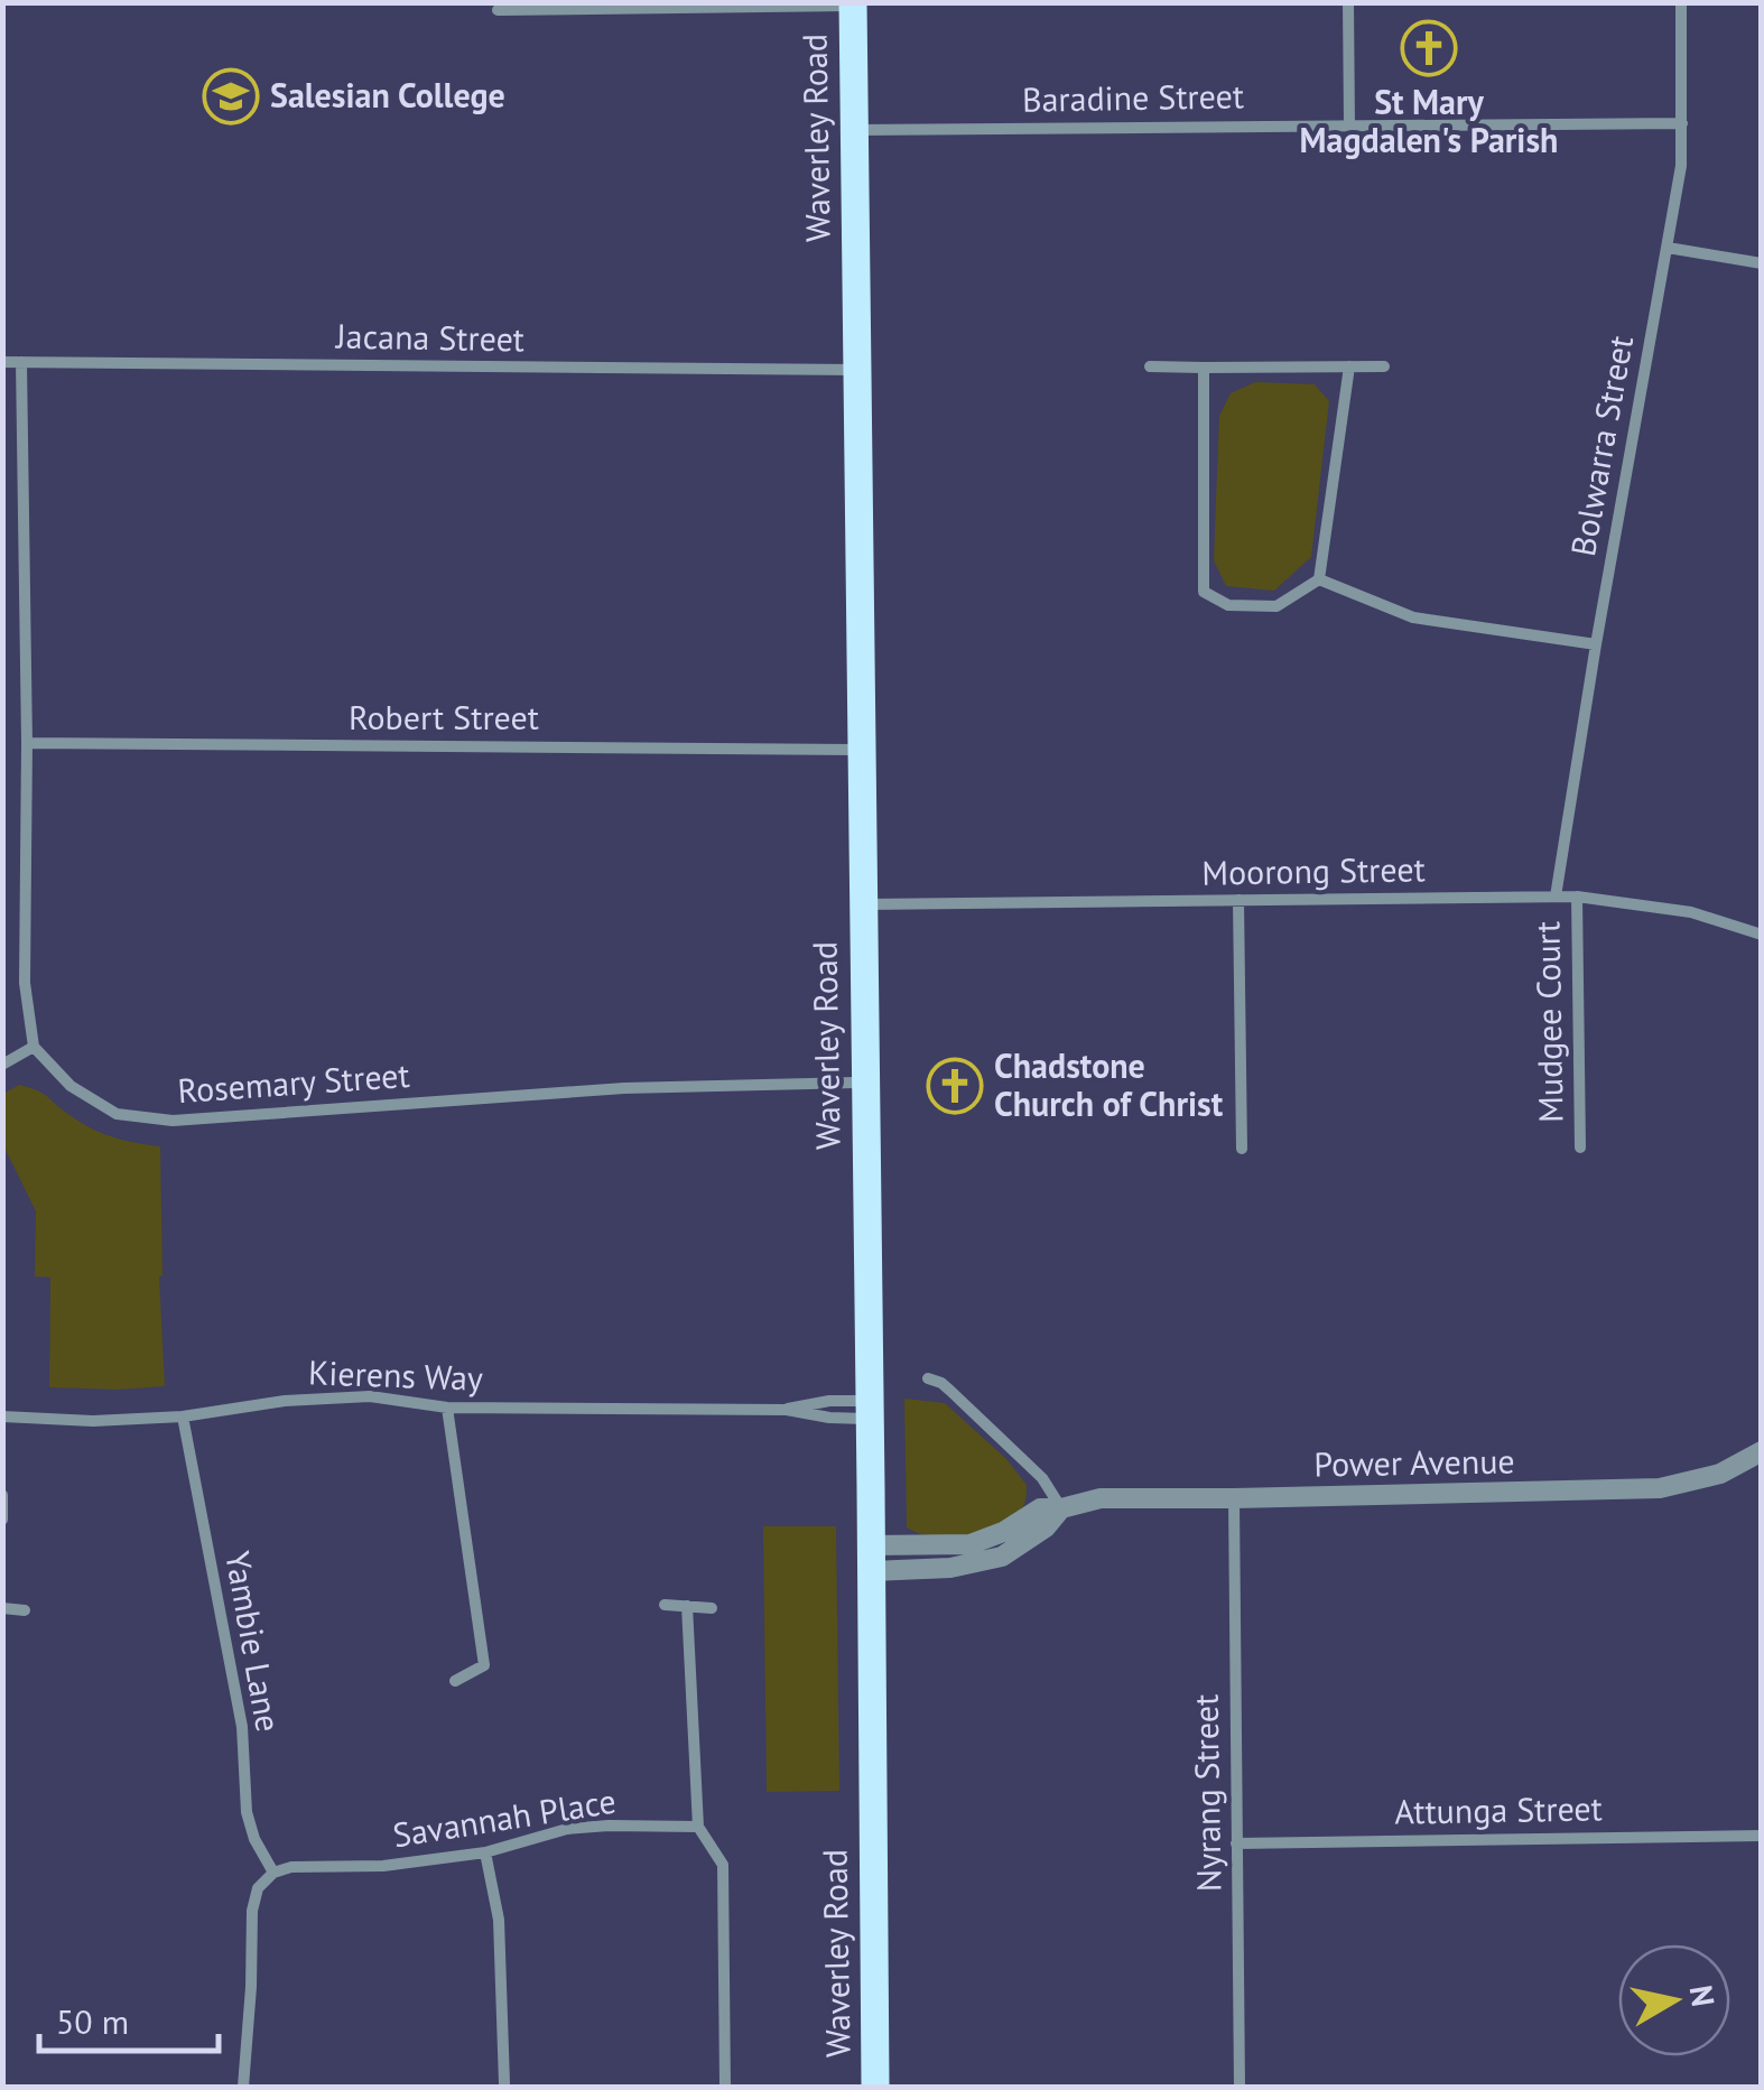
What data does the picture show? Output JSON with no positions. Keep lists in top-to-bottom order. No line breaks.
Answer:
{"streets":{"main road":["Waverley Road"],"street":["Baradine Street","Jacana Street","Bolwarra Street","Robert Street","Moorong Street","Mudgee Court","Rosemary Street","Kierens Way","Power Avenue","Yambie Lane","Nyrang Street","Attunga Street","Savannah Place"]},"crossings":[["Baradine Street","Waverley Road"],["Baradine Street","Bolwarra Street"],["Waverley Road","Jacana Street"],["Waverley Road","Robert Street"],["Waverley Road","Moorong Street"],["Waverley Road","Rosemary Street"],["Waverley Road","Kierens Way"],["Waverley Road","Power Avenue"],["Bolwarra Street","Moorong Street"],["Moorong Street","Mudgee Court"],["Kierens Way","Yambie Lane"],["Power Avenue","Nyrang Street"],["Yambie Lane","Savannah Place"],["Nyrang Street","Attunga Street"]],"places":{"church":["St Mary Magdalen's Parish","Chadstone Church of Christ"],"school or university":["Salesian College"]},"scale_bar":"50 m","north":"right"}
